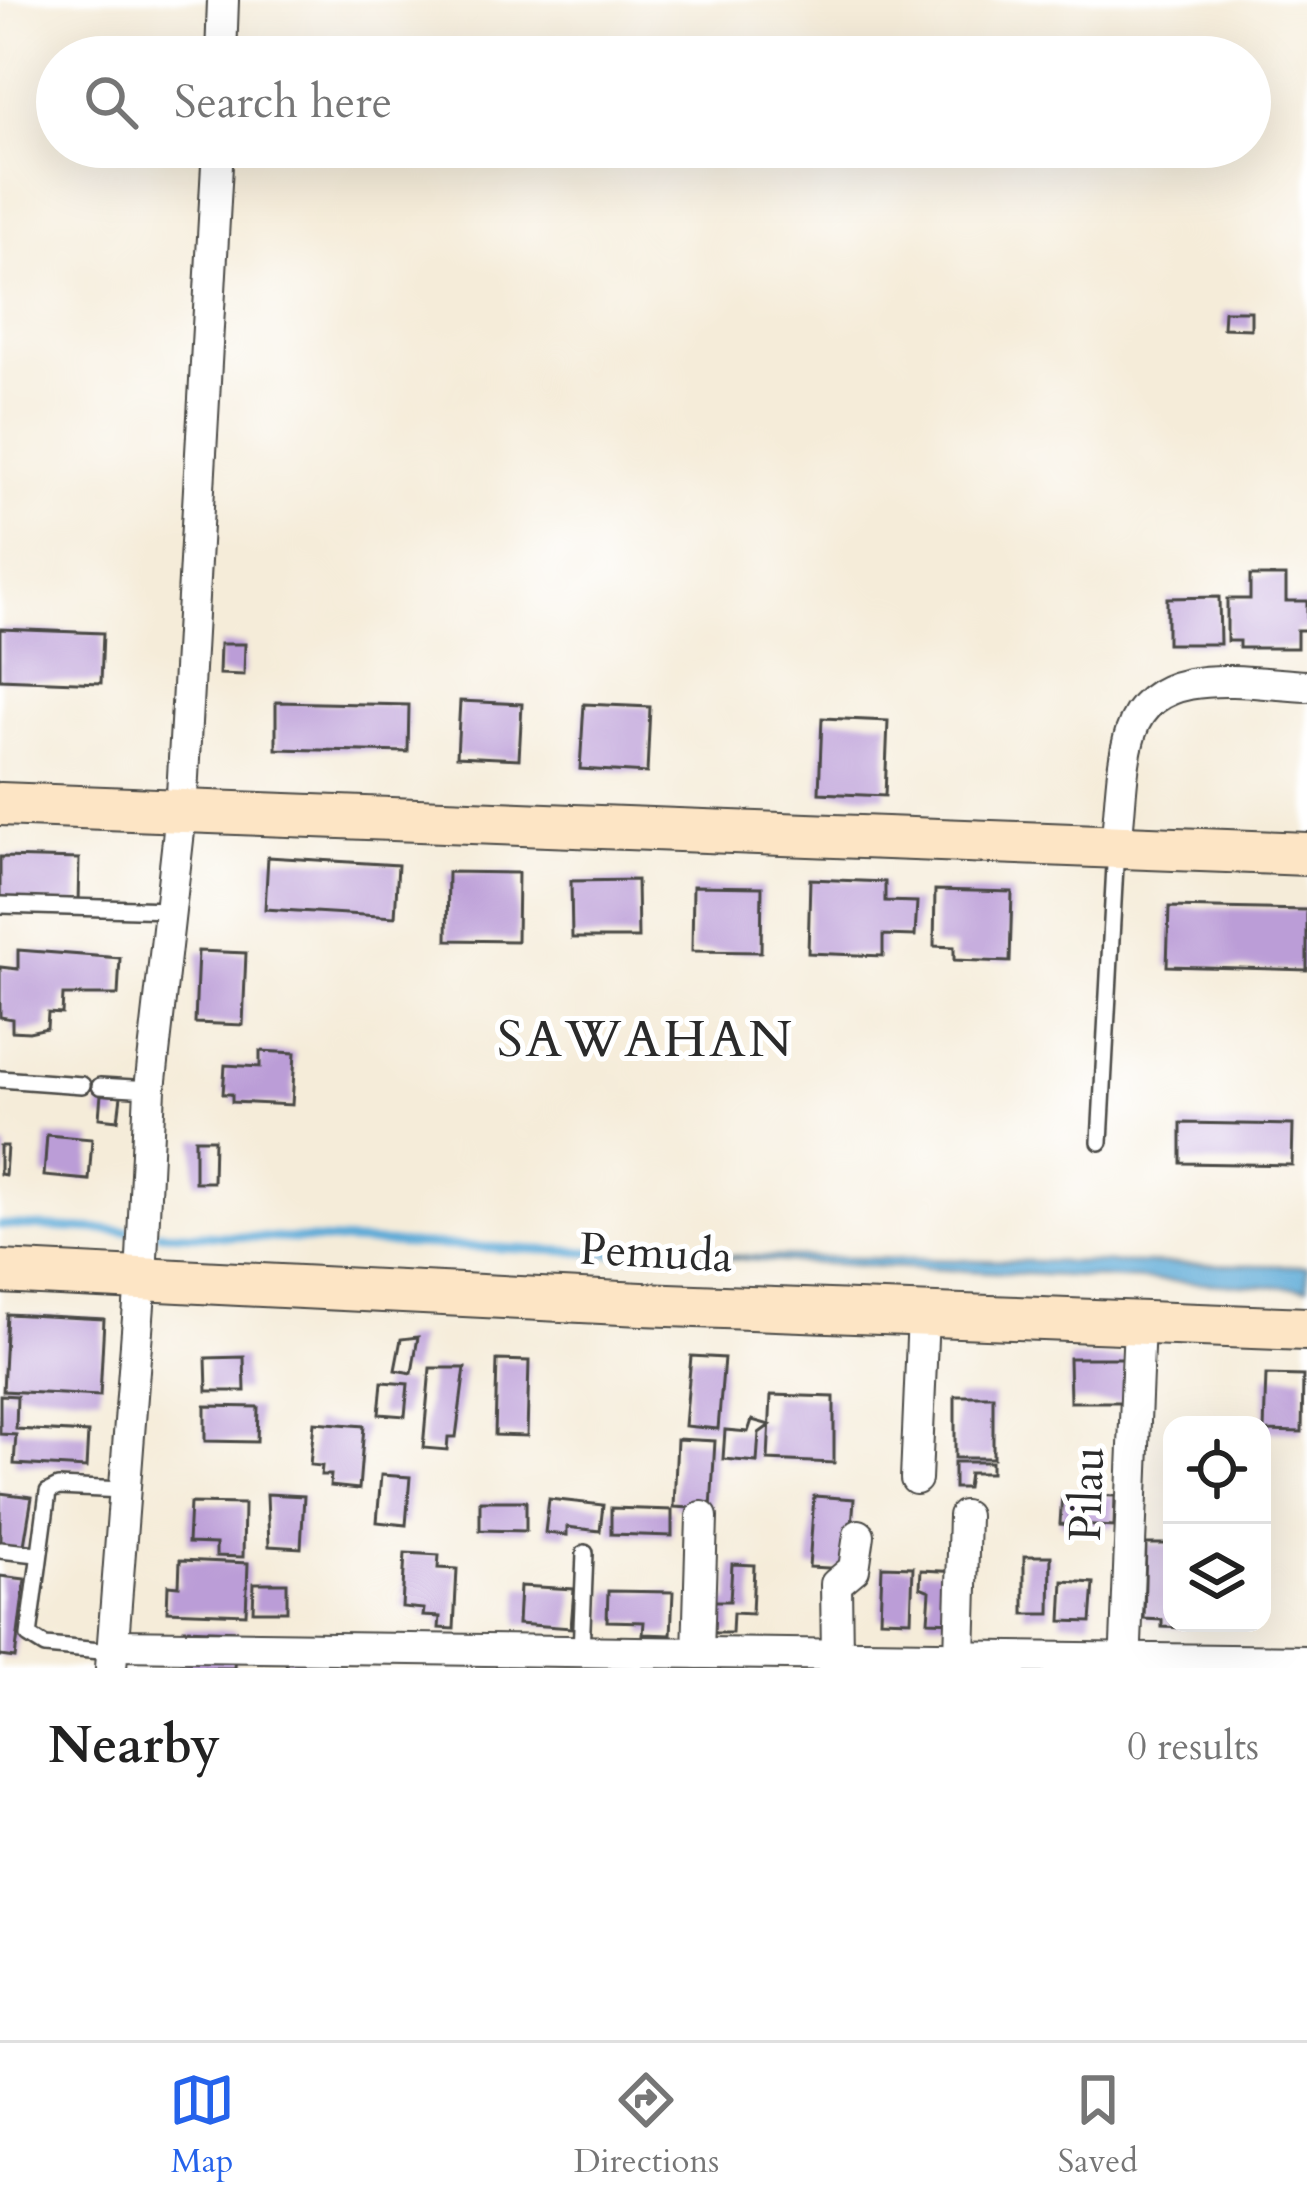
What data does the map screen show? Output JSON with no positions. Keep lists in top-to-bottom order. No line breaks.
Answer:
{"streets":{"street":["Pemuda","Pilau"]},"crossings":[["Pemuda","Pilau"]],"districts":["SAWAHAN"],"page":{"search":"Search here","heading":["Nearby","0 results"],"nav":["Map","Directions","Saved"]}}
